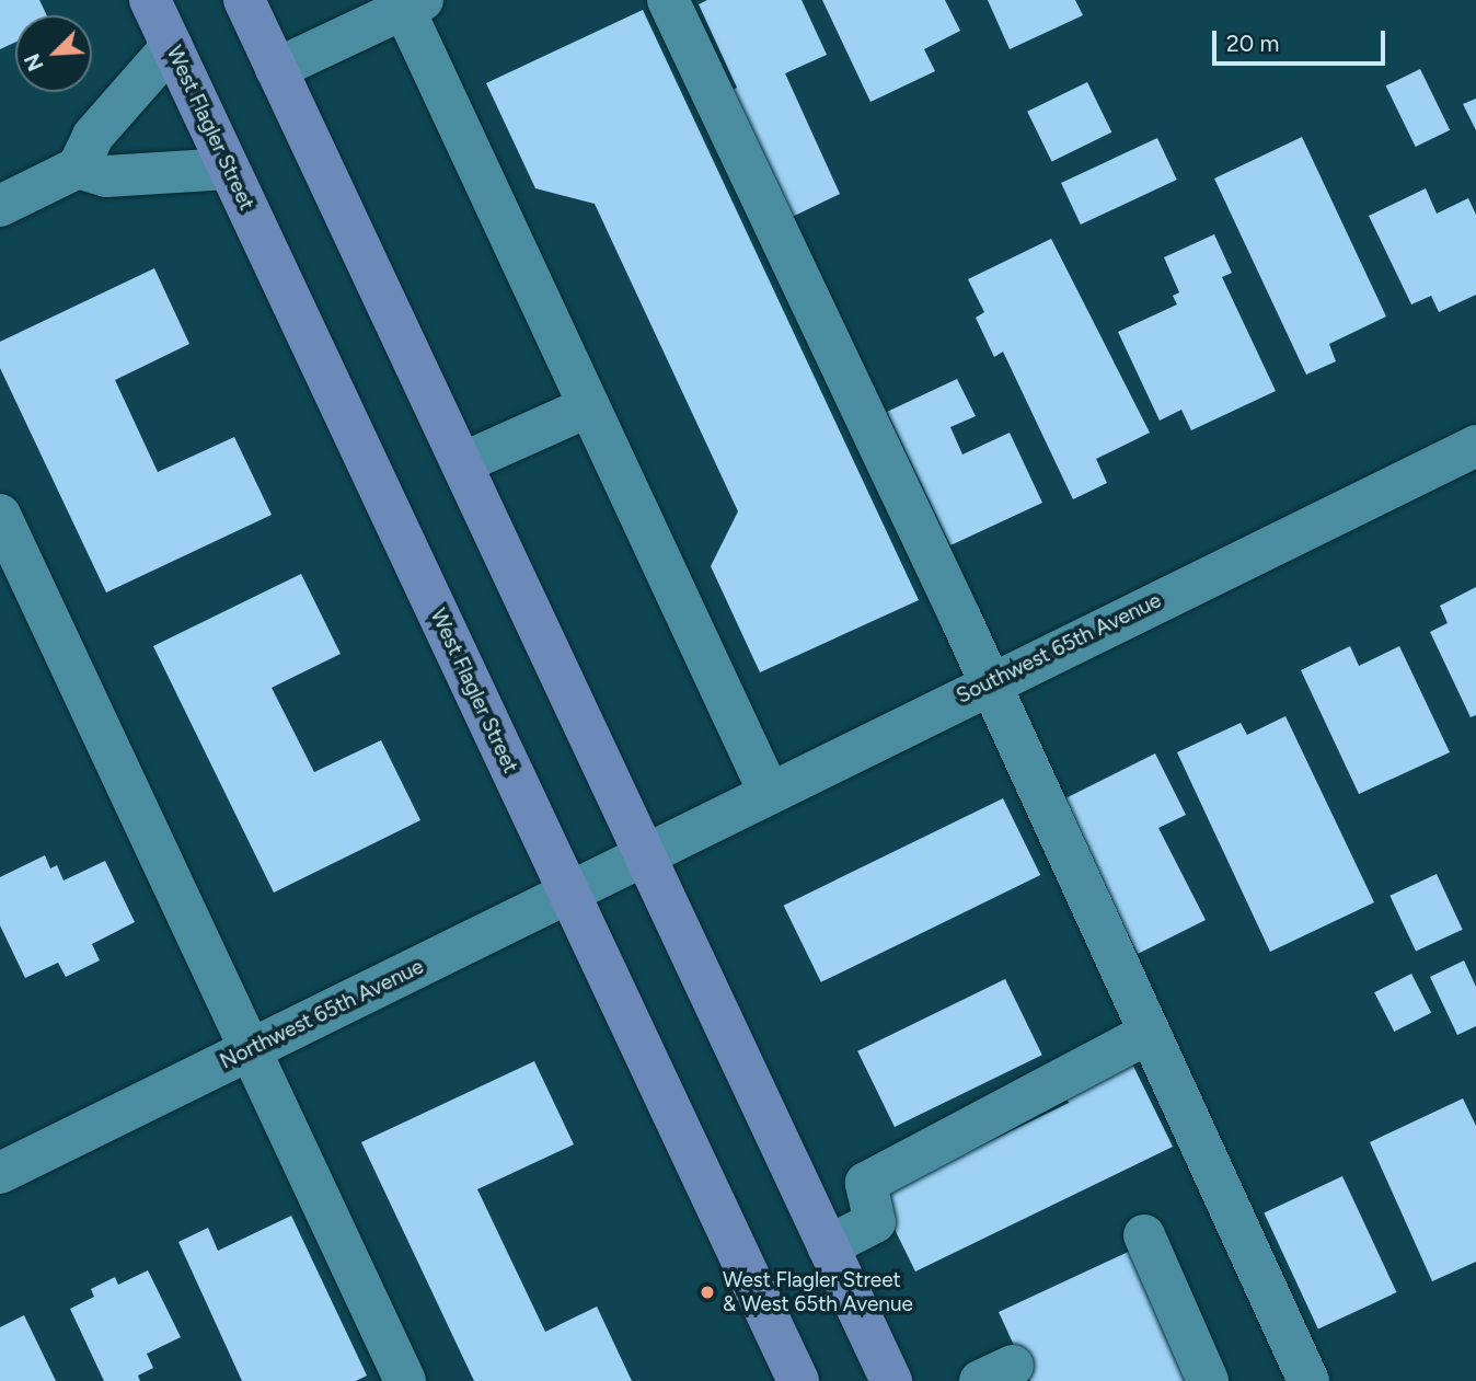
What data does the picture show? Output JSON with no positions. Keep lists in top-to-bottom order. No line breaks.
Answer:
{"streets":{"main road":["West Flagler Street"],"street":["Southwest 65th Avenue","Northwest 65th Avenue"]},"crossings":[["West Flagler Street","Northwest 65th Avenue"],["Southwest 65th Avenue","Northwest 65th Avenue"]],"places":["West Flagler Street & West 65th Avenue"],"scale_bar":"20 m","north":"bottom left"}
